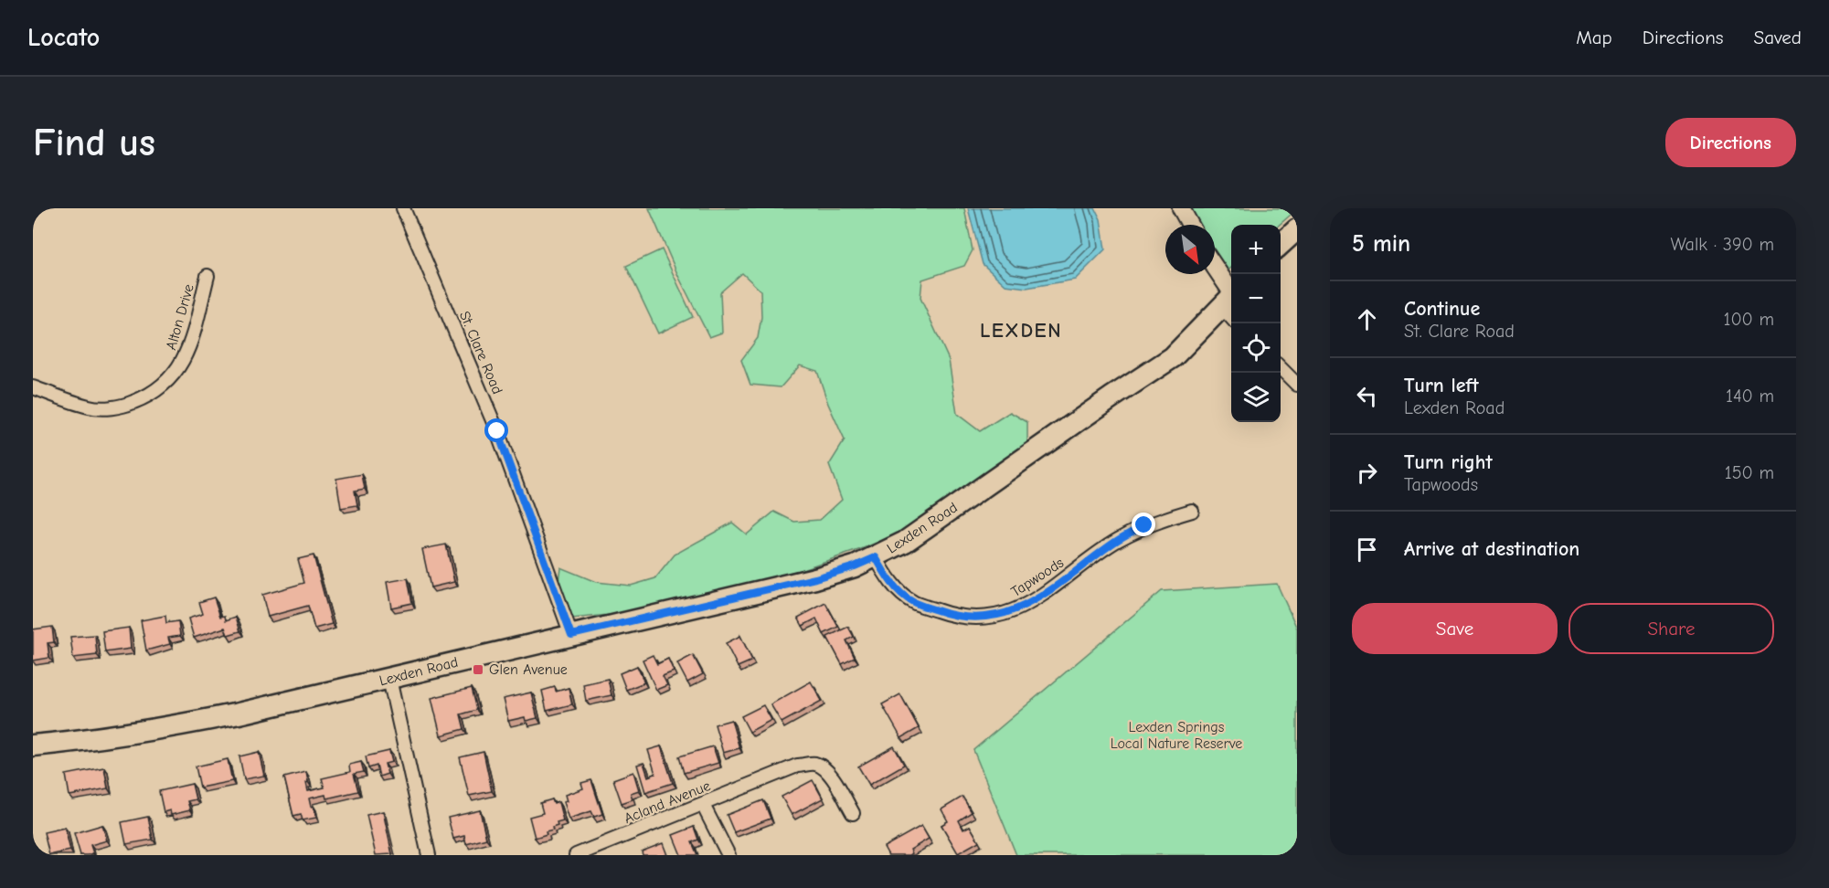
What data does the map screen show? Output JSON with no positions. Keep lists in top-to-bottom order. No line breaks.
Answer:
{"streets":{"main road":["Lexden Road"],"street":["Alton Drive","St. Clare Road","Tapwoods","Acland Avenue"]},"crossings":[["St. Clare Road","Lexden Road"],["Lexden Road","Tapwoods"]],"districts":["LEXDEN"],"parks":["Lexden Springs Local Nature Reserve"],"places":{"transit":["Glen Avenue"]},"north":"bottom right","page":{"header":"Locato","nav":["Map","Directions","Saved"],"buttons":["Directions",["Save","Share"]],"title":"Find us","heading":["5 min","Walk · 390 m"],"map_buttons":["+","−"],"list":[["Continue","St. Clare Road","100 m"],["Turn left","Lexden Road","140 m"],["Turn right","Tapwoods","150 m"],"Arrive at destination"]}}
